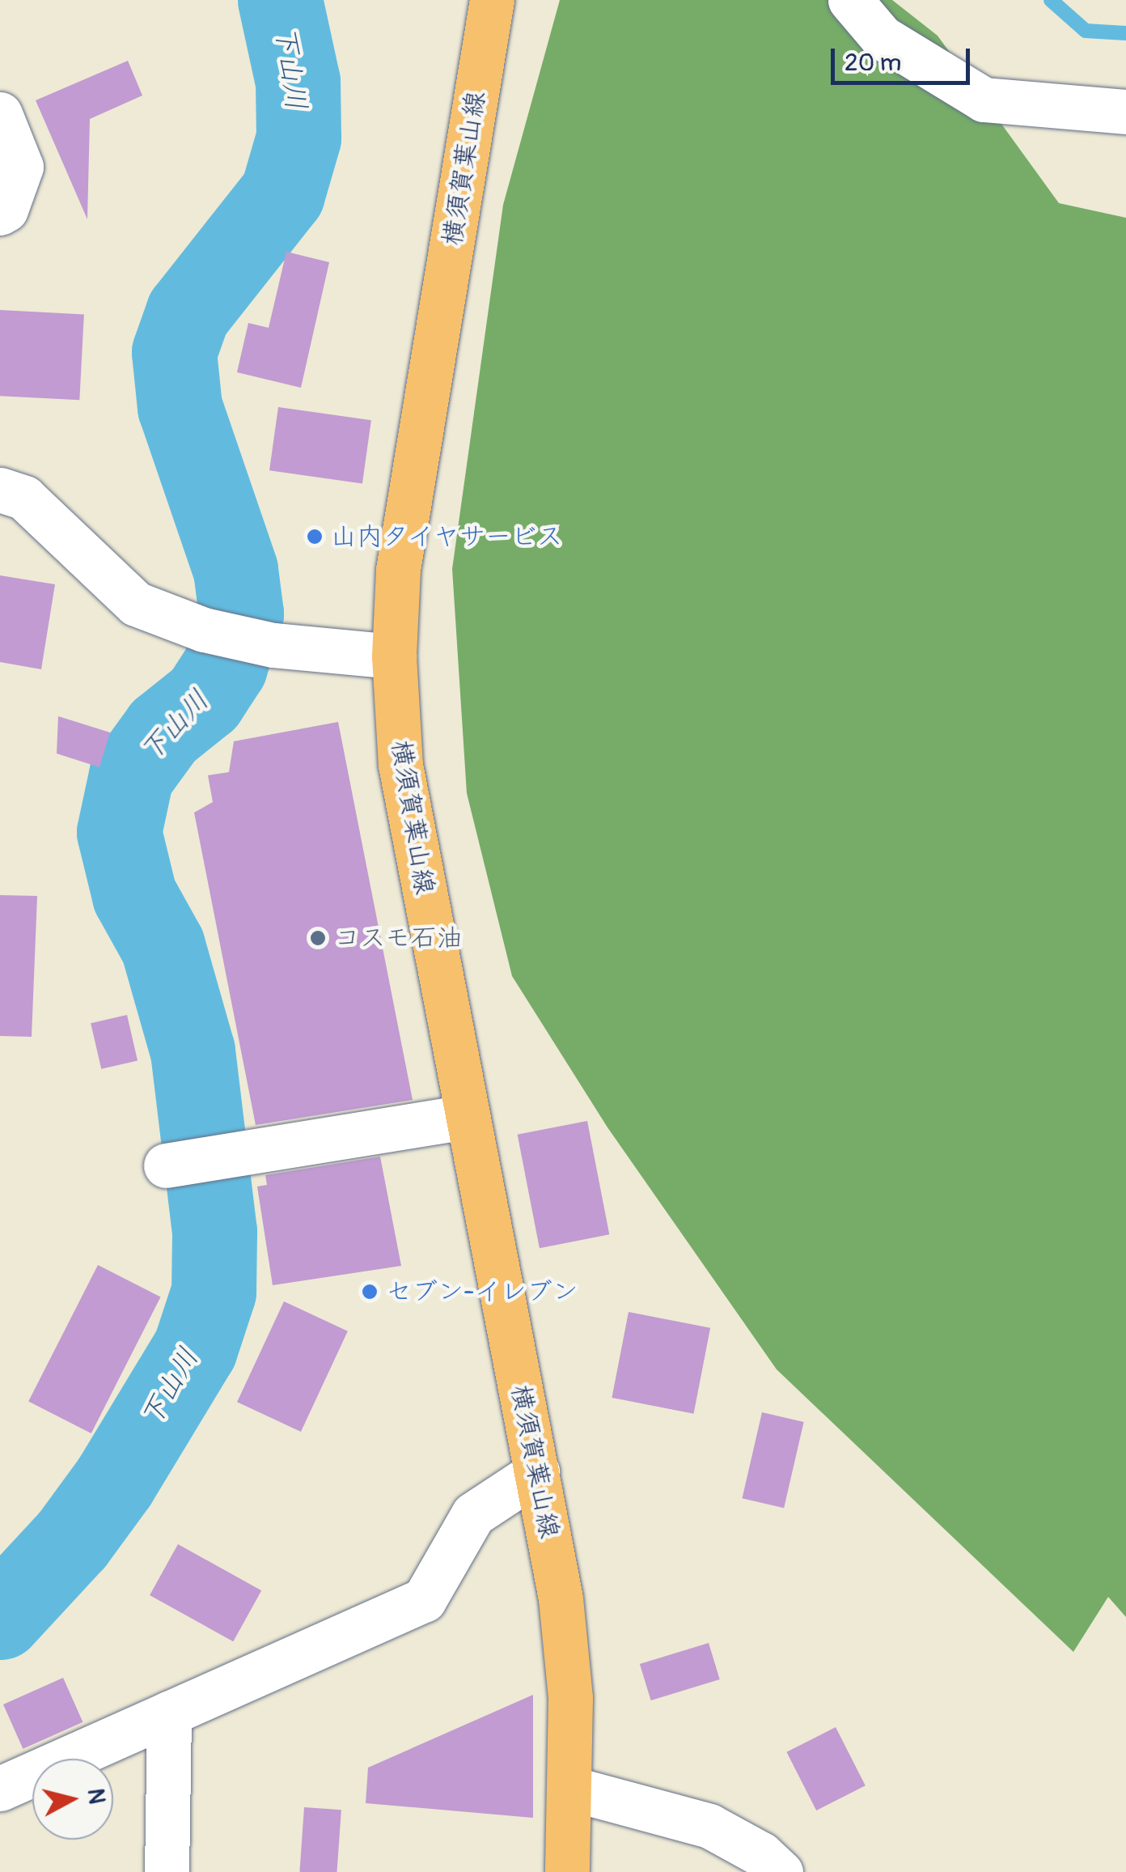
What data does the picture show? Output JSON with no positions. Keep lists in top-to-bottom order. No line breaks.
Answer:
{"streets":{"main road":["横須賀葉山線"]},"water":["下山川"],"places":["山内タイヤサービス","コスモ石油","セブン-イレブン"],"scale_bar":"20 m","north":"right"}
